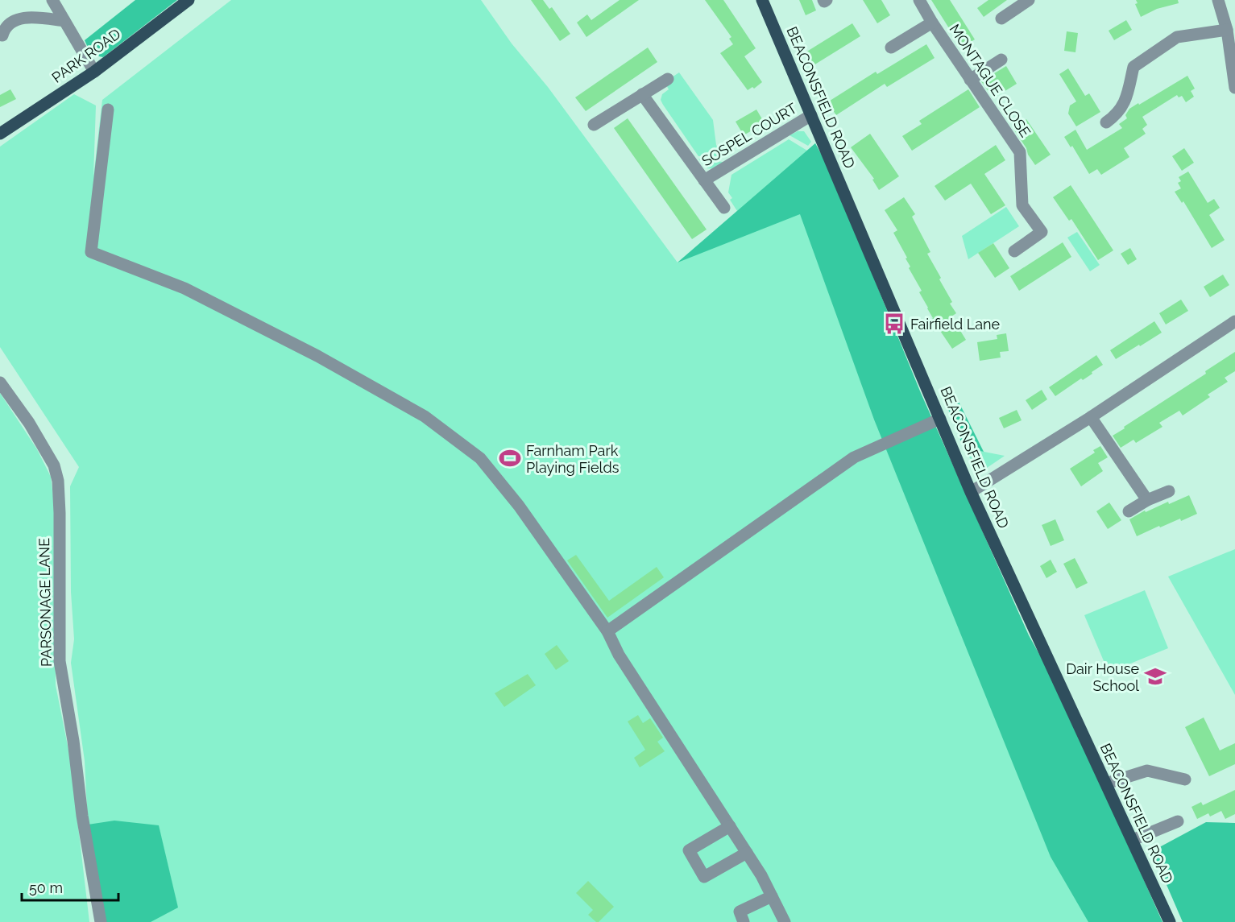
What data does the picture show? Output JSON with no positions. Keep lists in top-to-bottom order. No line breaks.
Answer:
{"streets":{"main road":["PARK ROAD","BEACONSFIELD ROAD"],"street":["MONTAGUE CLOSE","SOSPEL COURT","PARSONAGE LANE"]},"crossings":[["BEACONSFIELD ROAD","SOSPEL COURT"]],"places":{"bus stop":["Fairfield Lane"],"sports":["Farnham Park Playing Fields"],"school or university":["Dair House School"]},"scale_bar":"50 m"}
